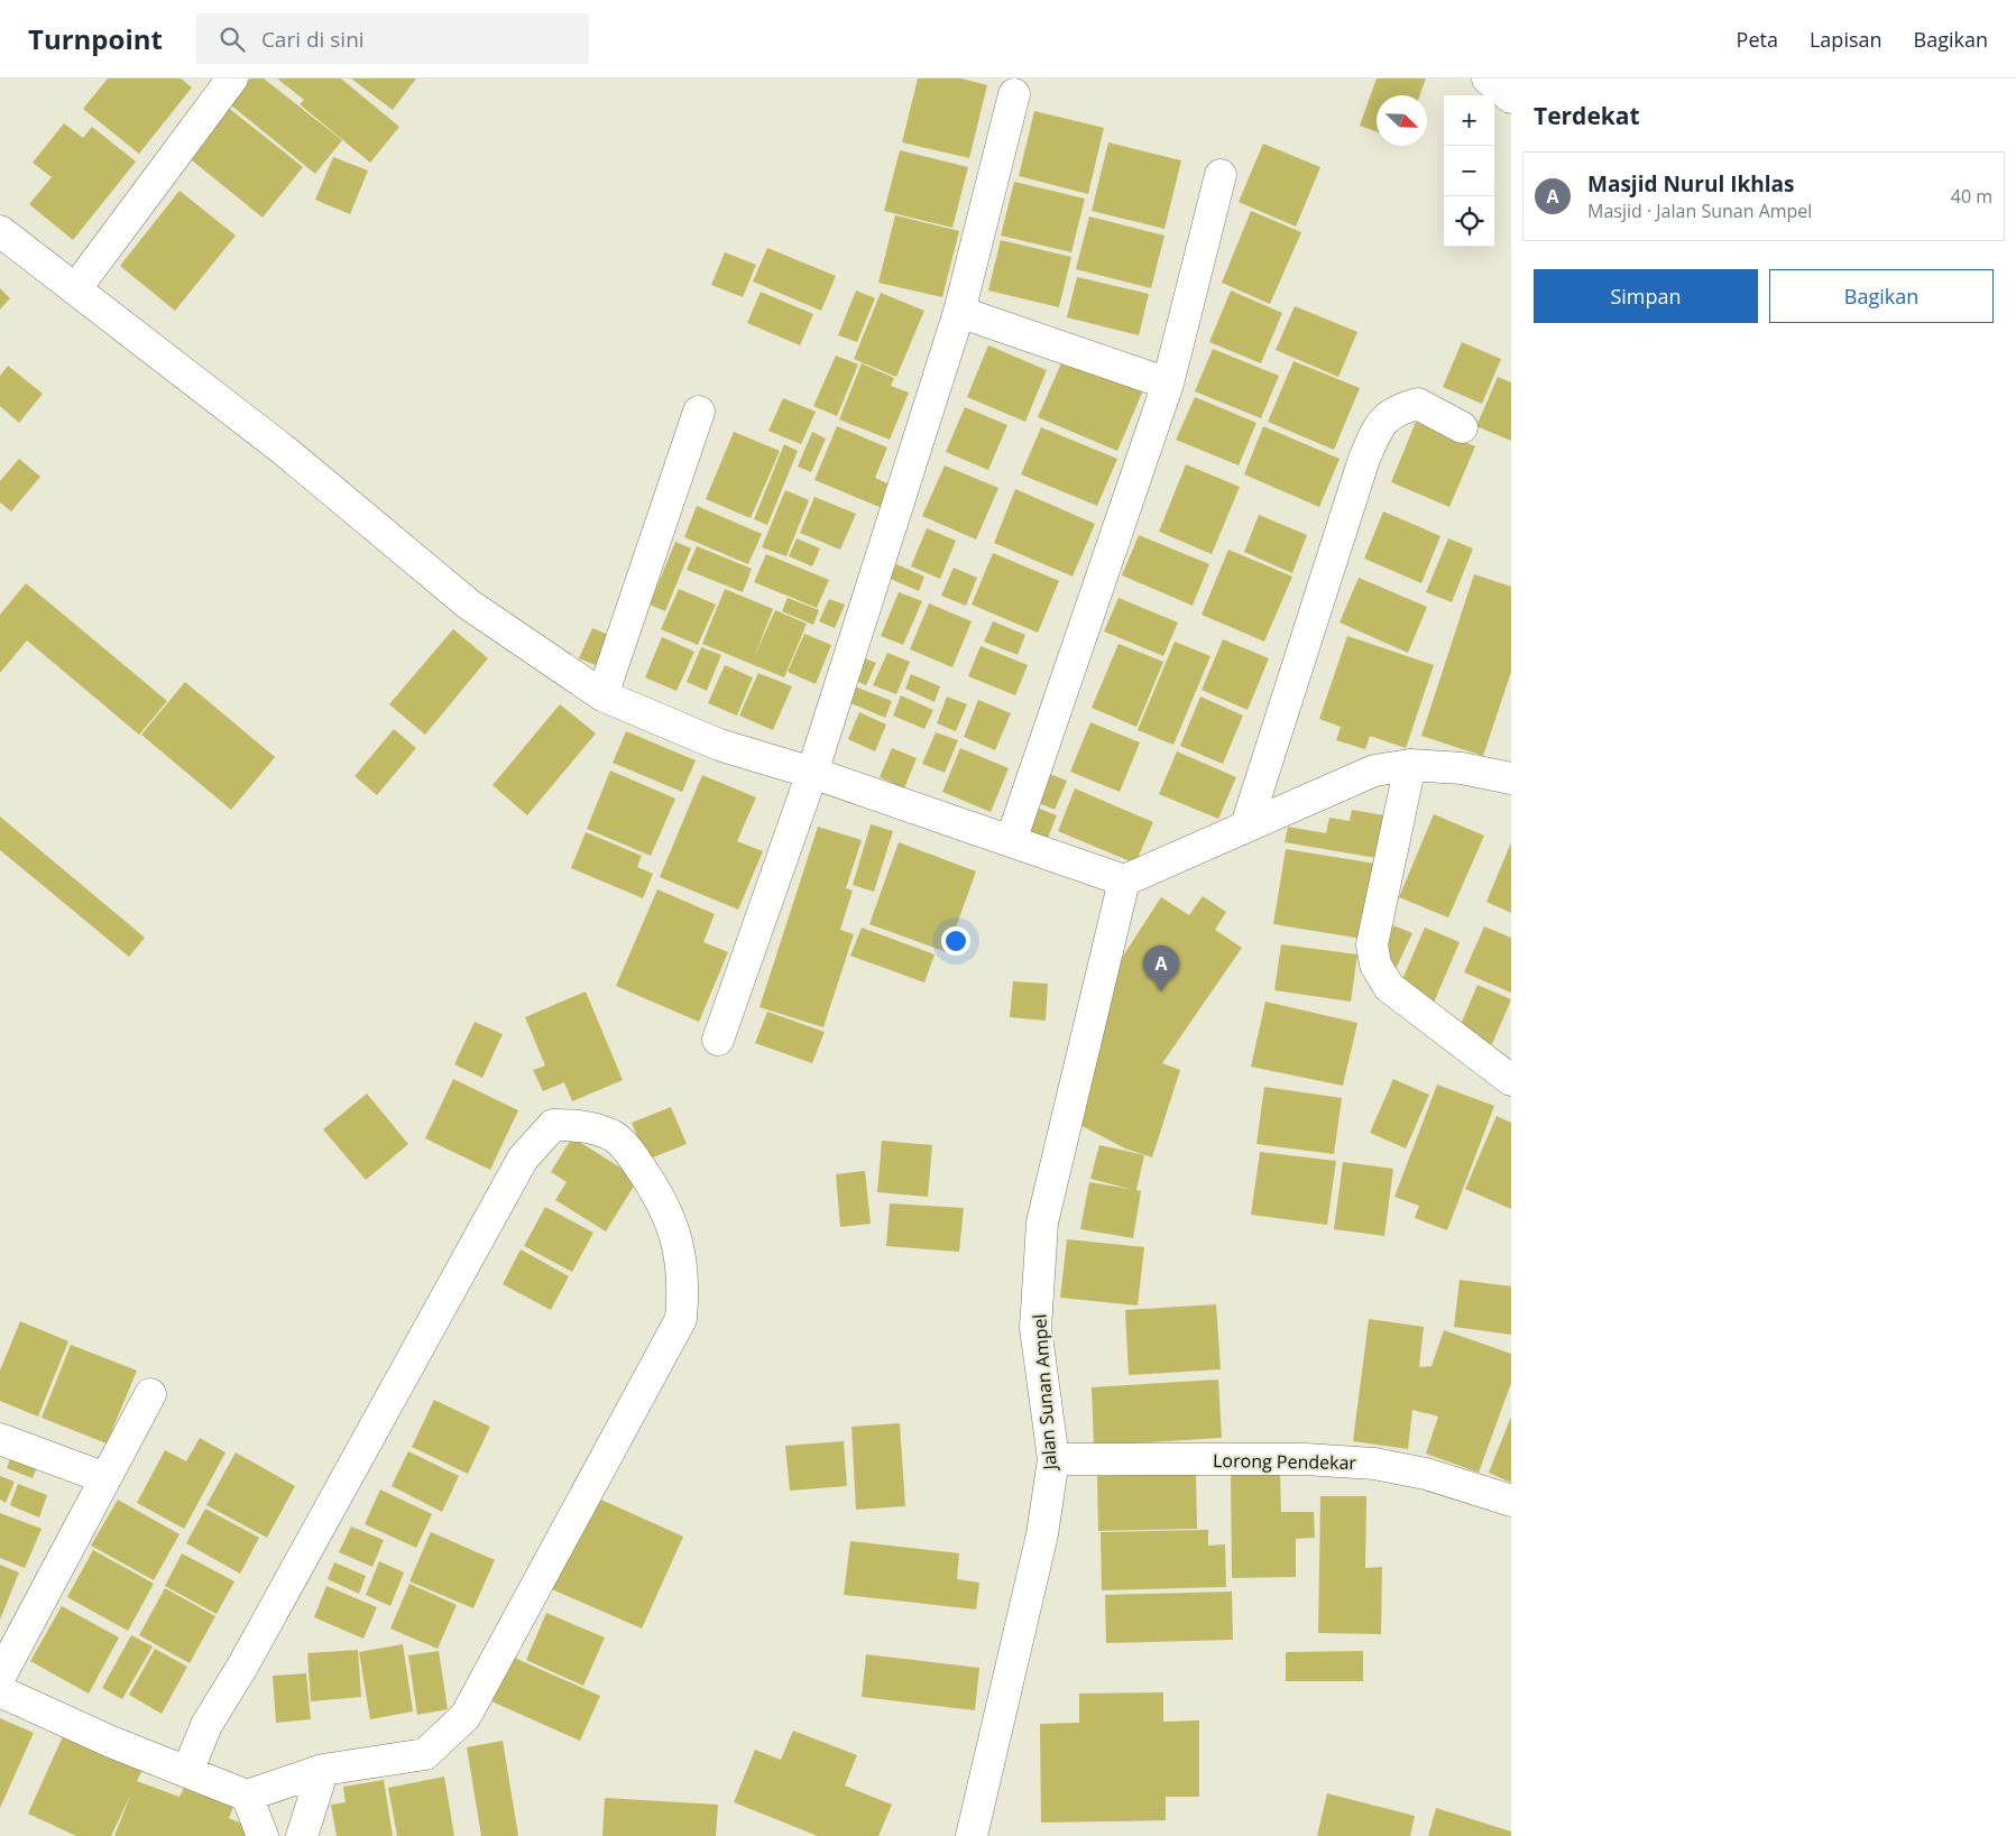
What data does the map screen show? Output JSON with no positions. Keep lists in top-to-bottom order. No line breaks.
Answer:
{"streets":{"street":["Jalan Sunan Ampel","Lorong Pendekar"]},"crossings":[["Jalan Sunan Ampel","Lorong Pendekar"]],"north":"bottom right","page":{"header":"Turnpoint","search":"Cari di sini","nav":["Peta","Lapisan","Bagikan"],"heading":"Terdekat","map_buttons":["+","−"],"list":[{"mark":"A","name":"Masjid Nurul Ikhlas","note":"Masjid · Jalan Sunan Ampel","value":"40 m"}],"buttons":["Simpan","Bagikan"],"pins":"A"}}
